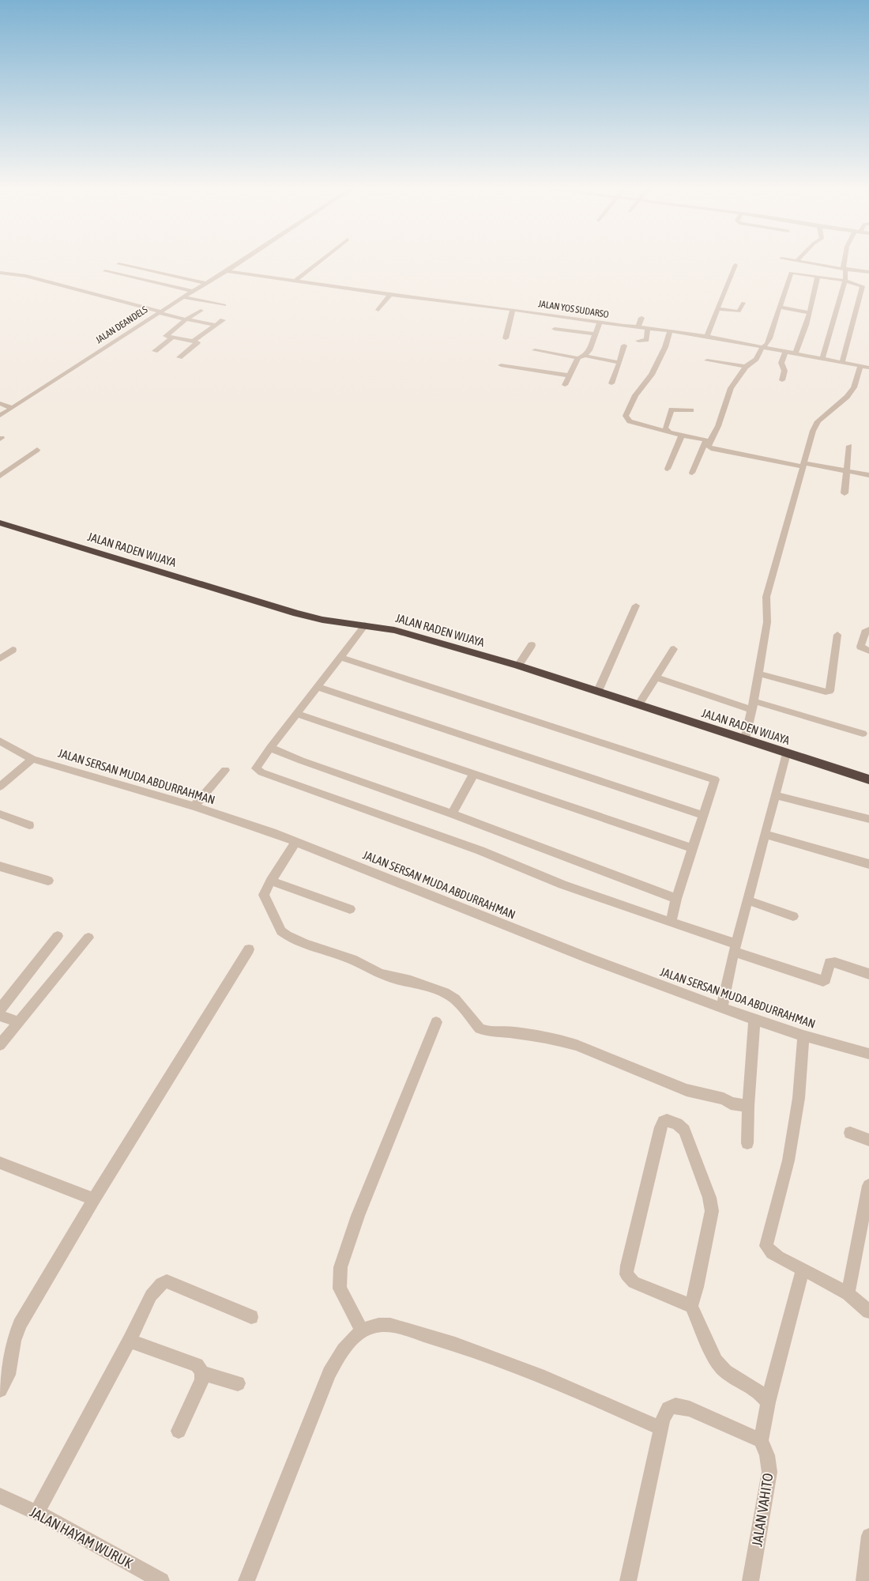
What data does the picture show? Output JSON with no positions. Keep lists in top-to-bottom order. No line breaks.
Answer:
{"streets":{"highway":["JALAN RADEN WIJAYA"],"street":["JALAN YOS SUDARSO","JALAN DEANDELS","JALAN SERSAN MUDA ABDURRAHMAN","JALAN VAHITO","JALAN HAYAM WURUK"]},"crossings":[["JALAN YOS SUDARSO","JALAN DEANDELS"]]}
